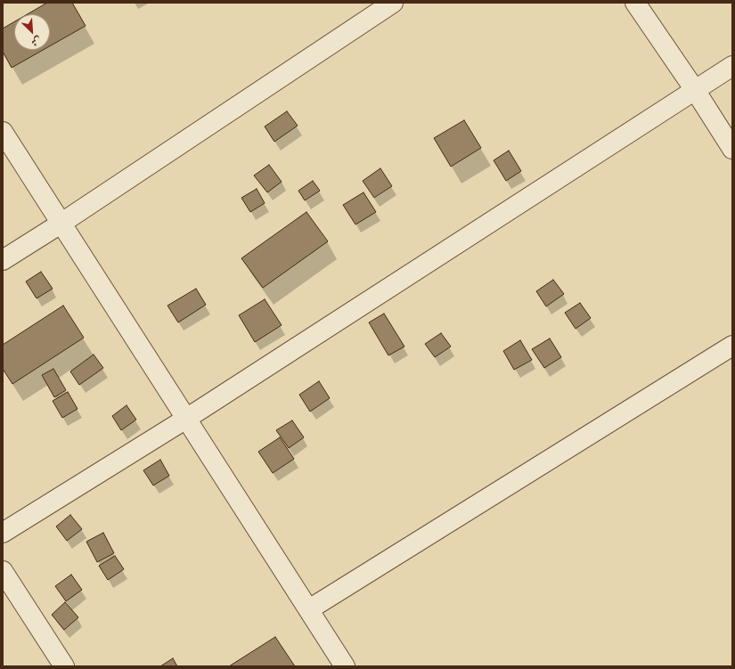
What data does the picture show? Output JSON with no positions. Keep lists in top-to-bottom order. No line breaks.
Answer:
{"north":"bottom right"}
